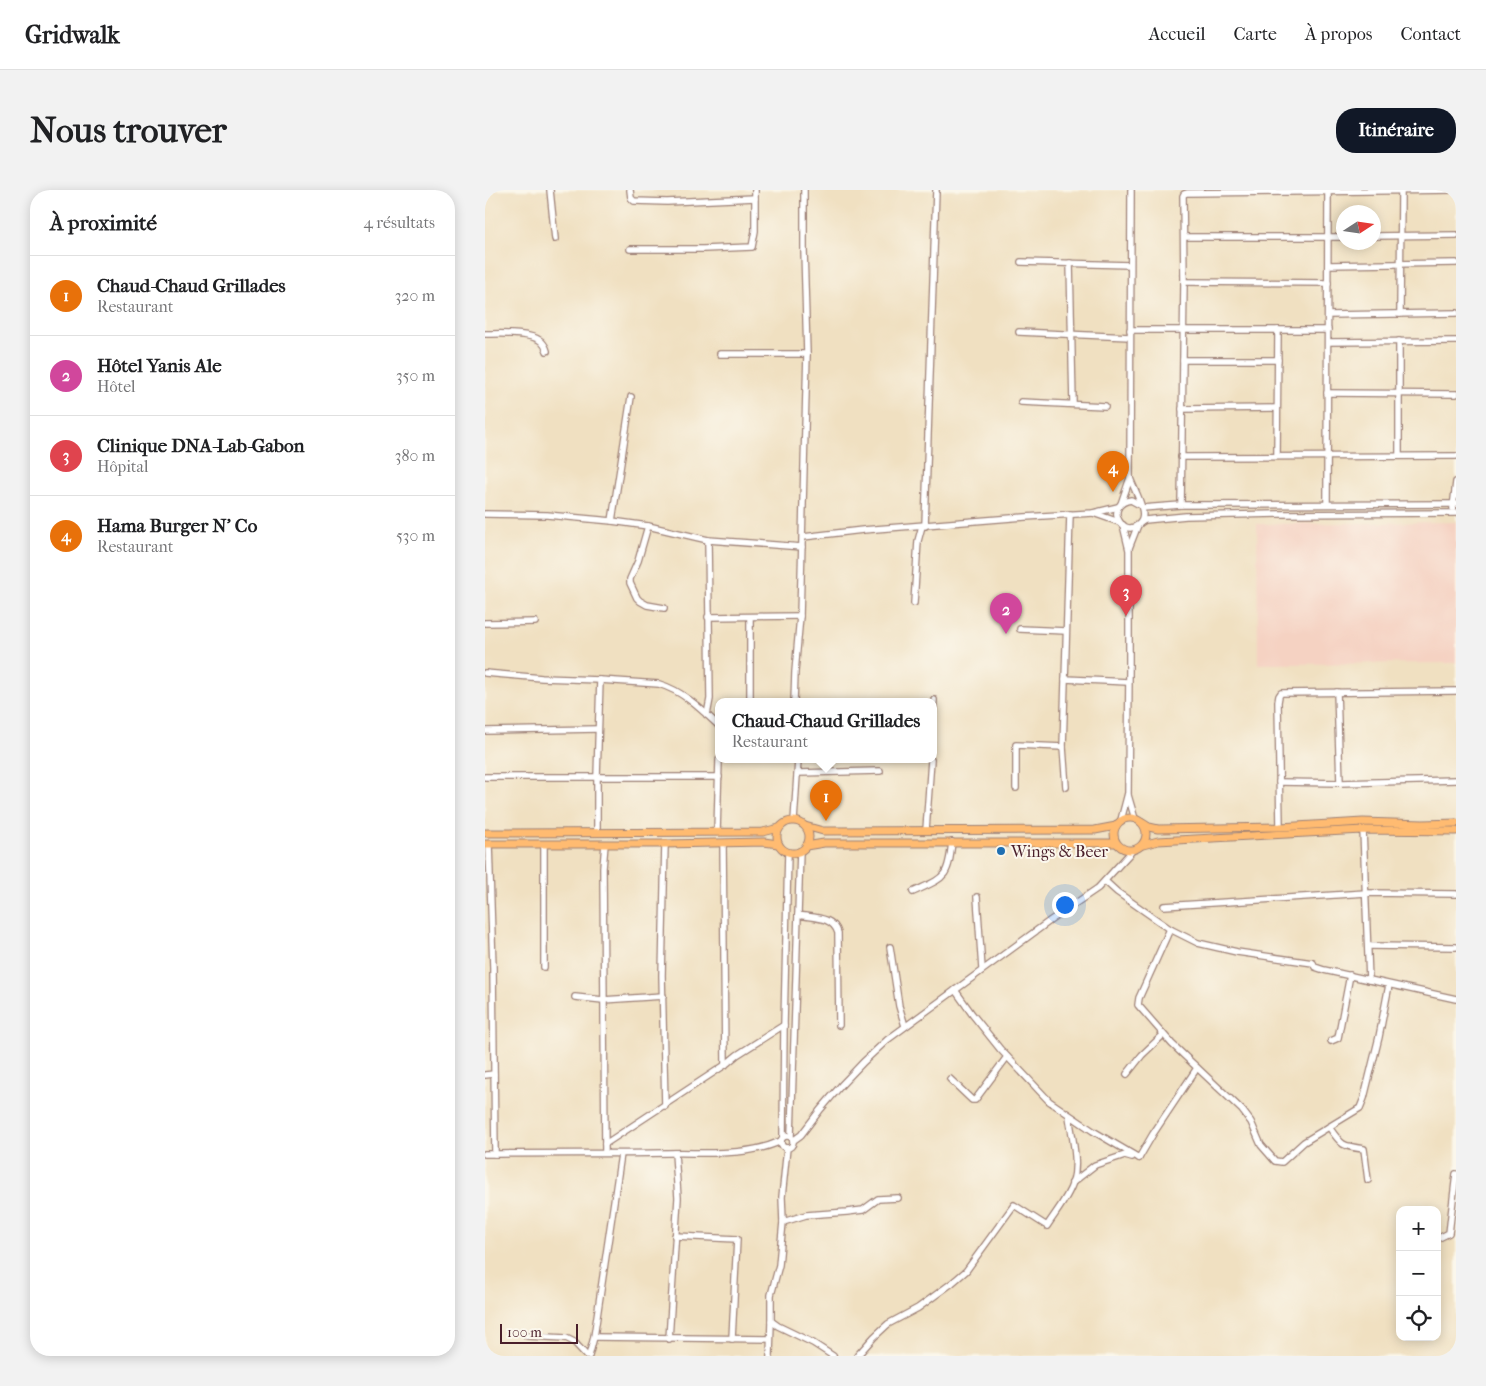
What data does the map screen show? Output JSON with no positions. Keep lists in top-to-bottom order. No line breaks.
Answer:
{"places":["Wings & Beer"],"scale_bar":"100 m","north":"right","page":{"header":"Gridwalk","nav":["Accueil","Carte","À propos","Contact"],"buttons":"Itinéraire","title":"Nous trouver","heading":["À proximité","4 résultats"],"list":[{"mark":"1","name":"Chaud-Chaud Grillades","note":"Restaurant","value":"320 m"},{"mark":"2","name":"Hôtel Yanis Ale","note":"Hôtel","value":"350 m"},{"mark":"3","name":"Clinique DNA-Lab-Gabon","note":"Hôpital","value":"380 m"},{"mark":"4","name":"Hama Burger N' Co","note":"Restaurant","value":"530 m"}],"pins":["4","3","2","1"],"popup":["Chaud-Chaud Grillades","Restaurant"],"map_buttons":["+","−"],"scale":"100 m"}}
